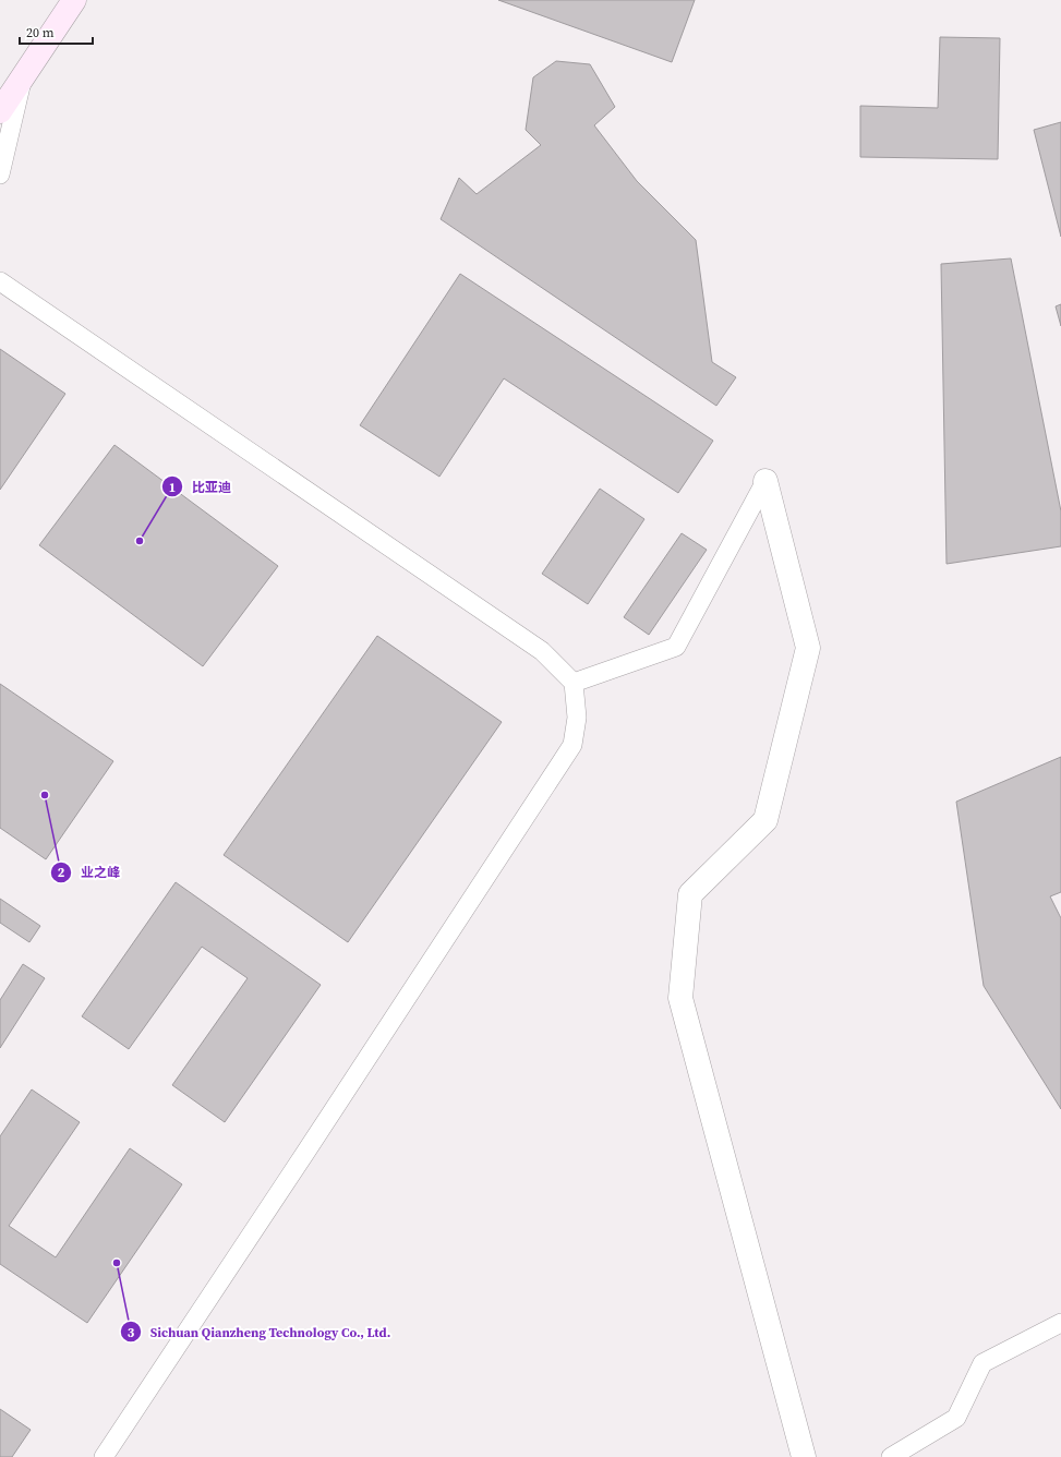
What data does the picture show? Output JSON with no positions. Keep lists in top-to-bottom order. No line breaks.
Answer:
{"places":["比亚迪","业之峰","Sichuan Qianzheng Technology Co., Ltd."],"scale_bar":"20 m"}
